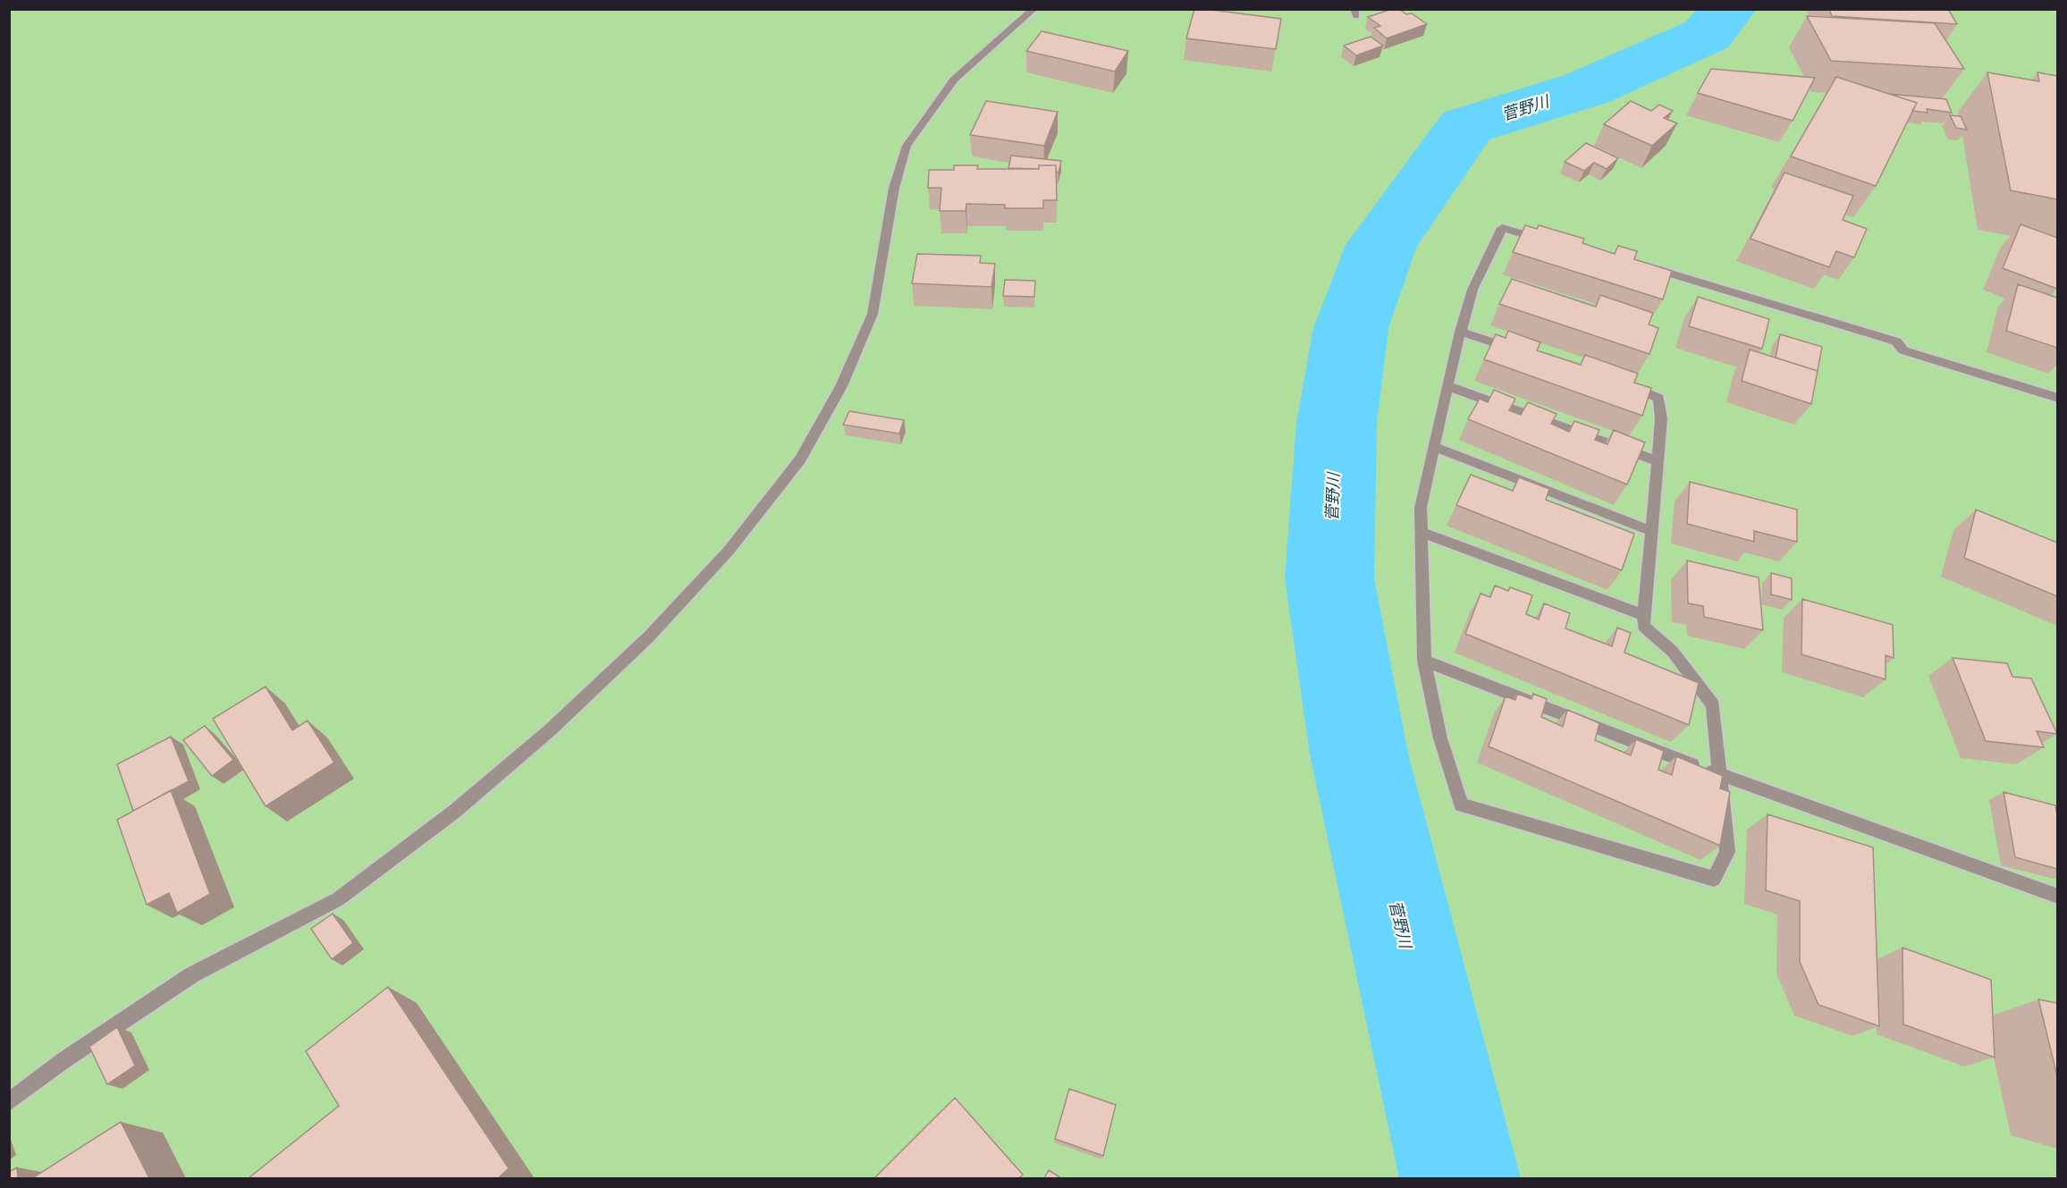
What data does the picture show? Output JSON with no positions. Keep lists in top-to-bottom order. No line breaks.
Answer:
{"water":["菅野川"]}
